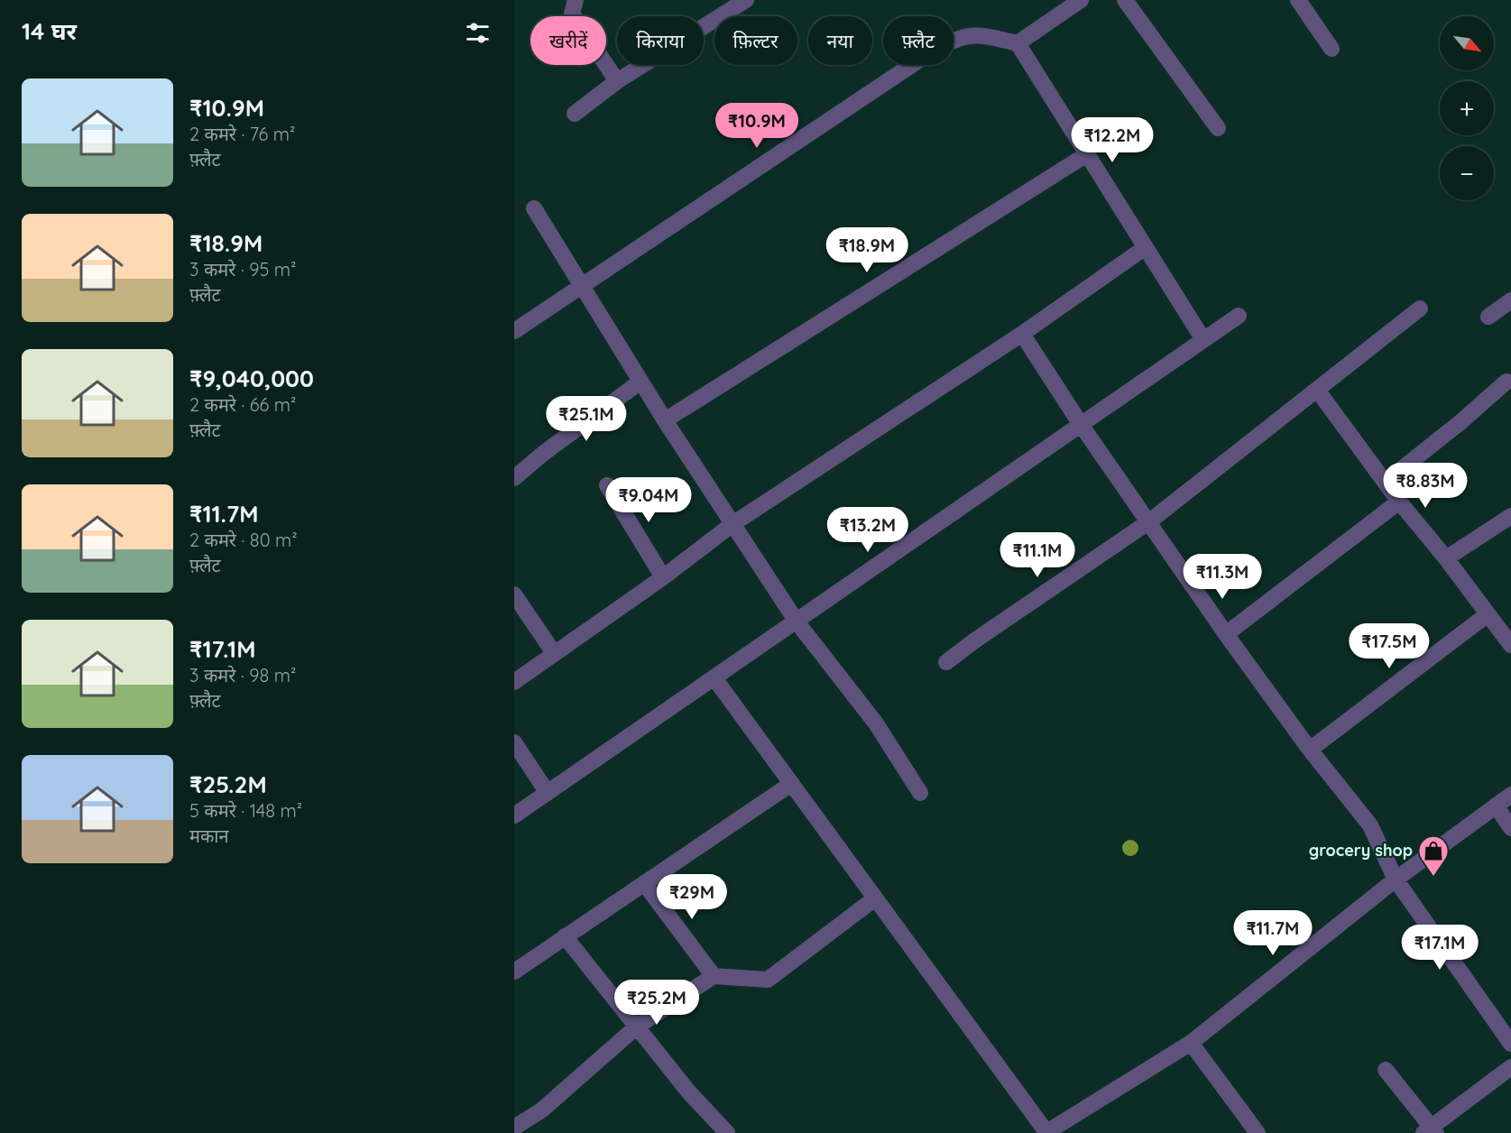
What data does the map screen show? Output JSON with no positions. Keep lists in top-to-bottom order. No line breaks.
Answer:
{"places":{"shop":["grocery shop"]},"north":"bottom right","page":{"heading":"14 घर","map_buttons":["+","−"],"chip":["खरीदें","किराया","फ़िल्टर","नया","फ़्लैट"],"list":[{"name":"₹10.9M","note":"2 कमरे · 76 m² · फ़्लैट"},{"name":"₹18.9M","note":"3 कमरे · 95 m² · फ़्लैट"},{"name":"₹9,040,000","note":"2 कमरे · 66 m² · फ़्लैट"},{"name":"₹11.7M","note":"2 कमरे · 80 m² · फ़्लैट"},{"name":"₹17.1M","note":"3 कमरे · 98 m² · फ़्लैट"},{"name":"₹25.2M","note":"5 कमरे · 148 m² · मकान"}],"price":["₹10.9M","₹12.2M","₹18.9M","₹25.1M","₹8.83M","₹9.04M","₹13.2M","₹11.1M","₹11.3M","₹17.5M","₹29M","₹11.7M","₹17.1M","₹25.2M"]}}
